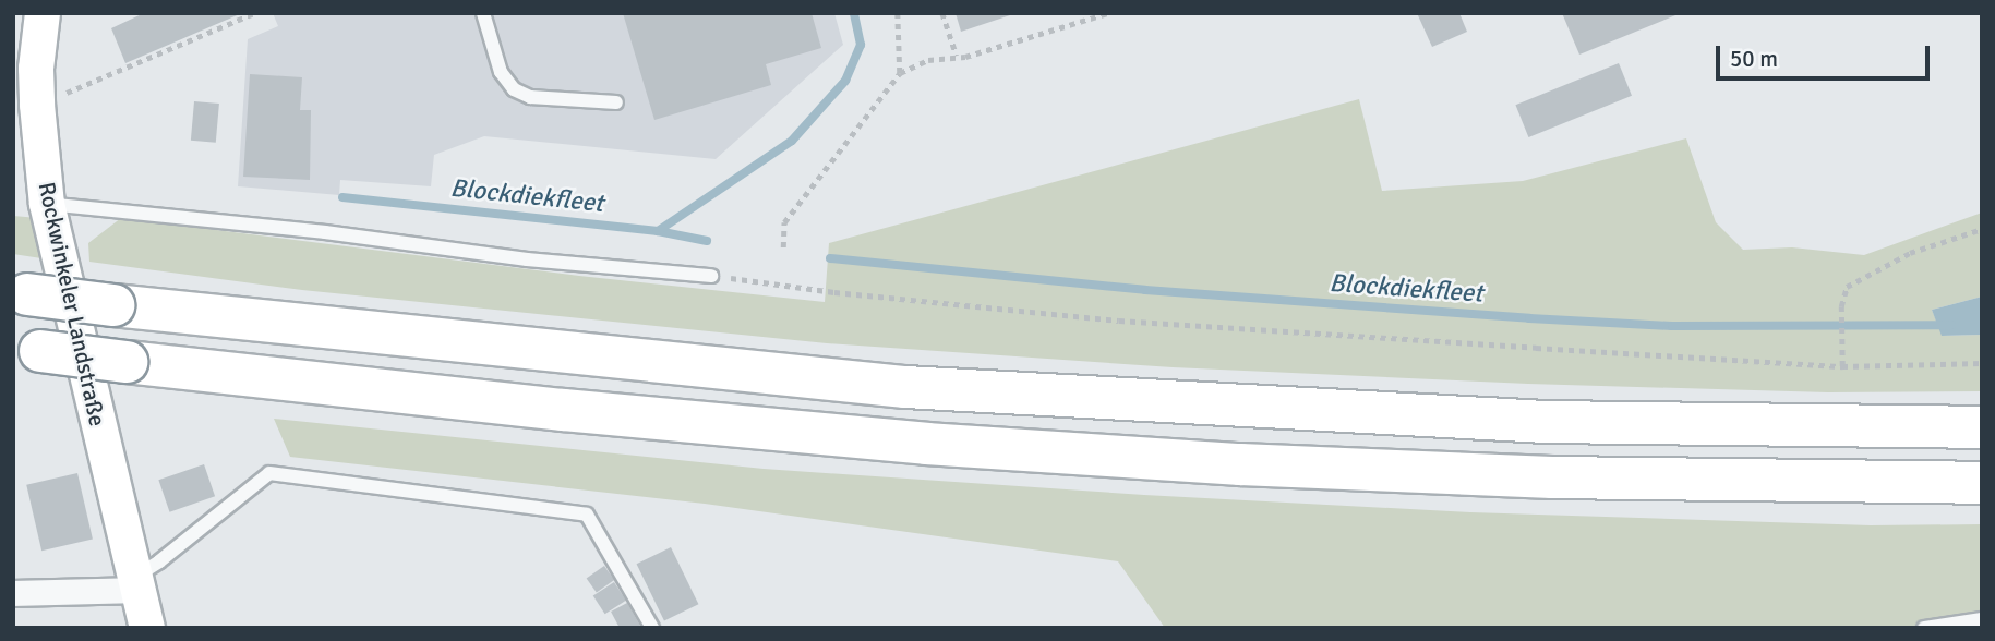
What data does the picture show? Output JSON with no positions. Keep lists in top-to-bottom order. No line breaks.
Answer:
{"streets":{"main road":["Rockwinkeler Landstraße"]},"water":["Blockdiekfleet"],"scale_bar":"50 m"}
